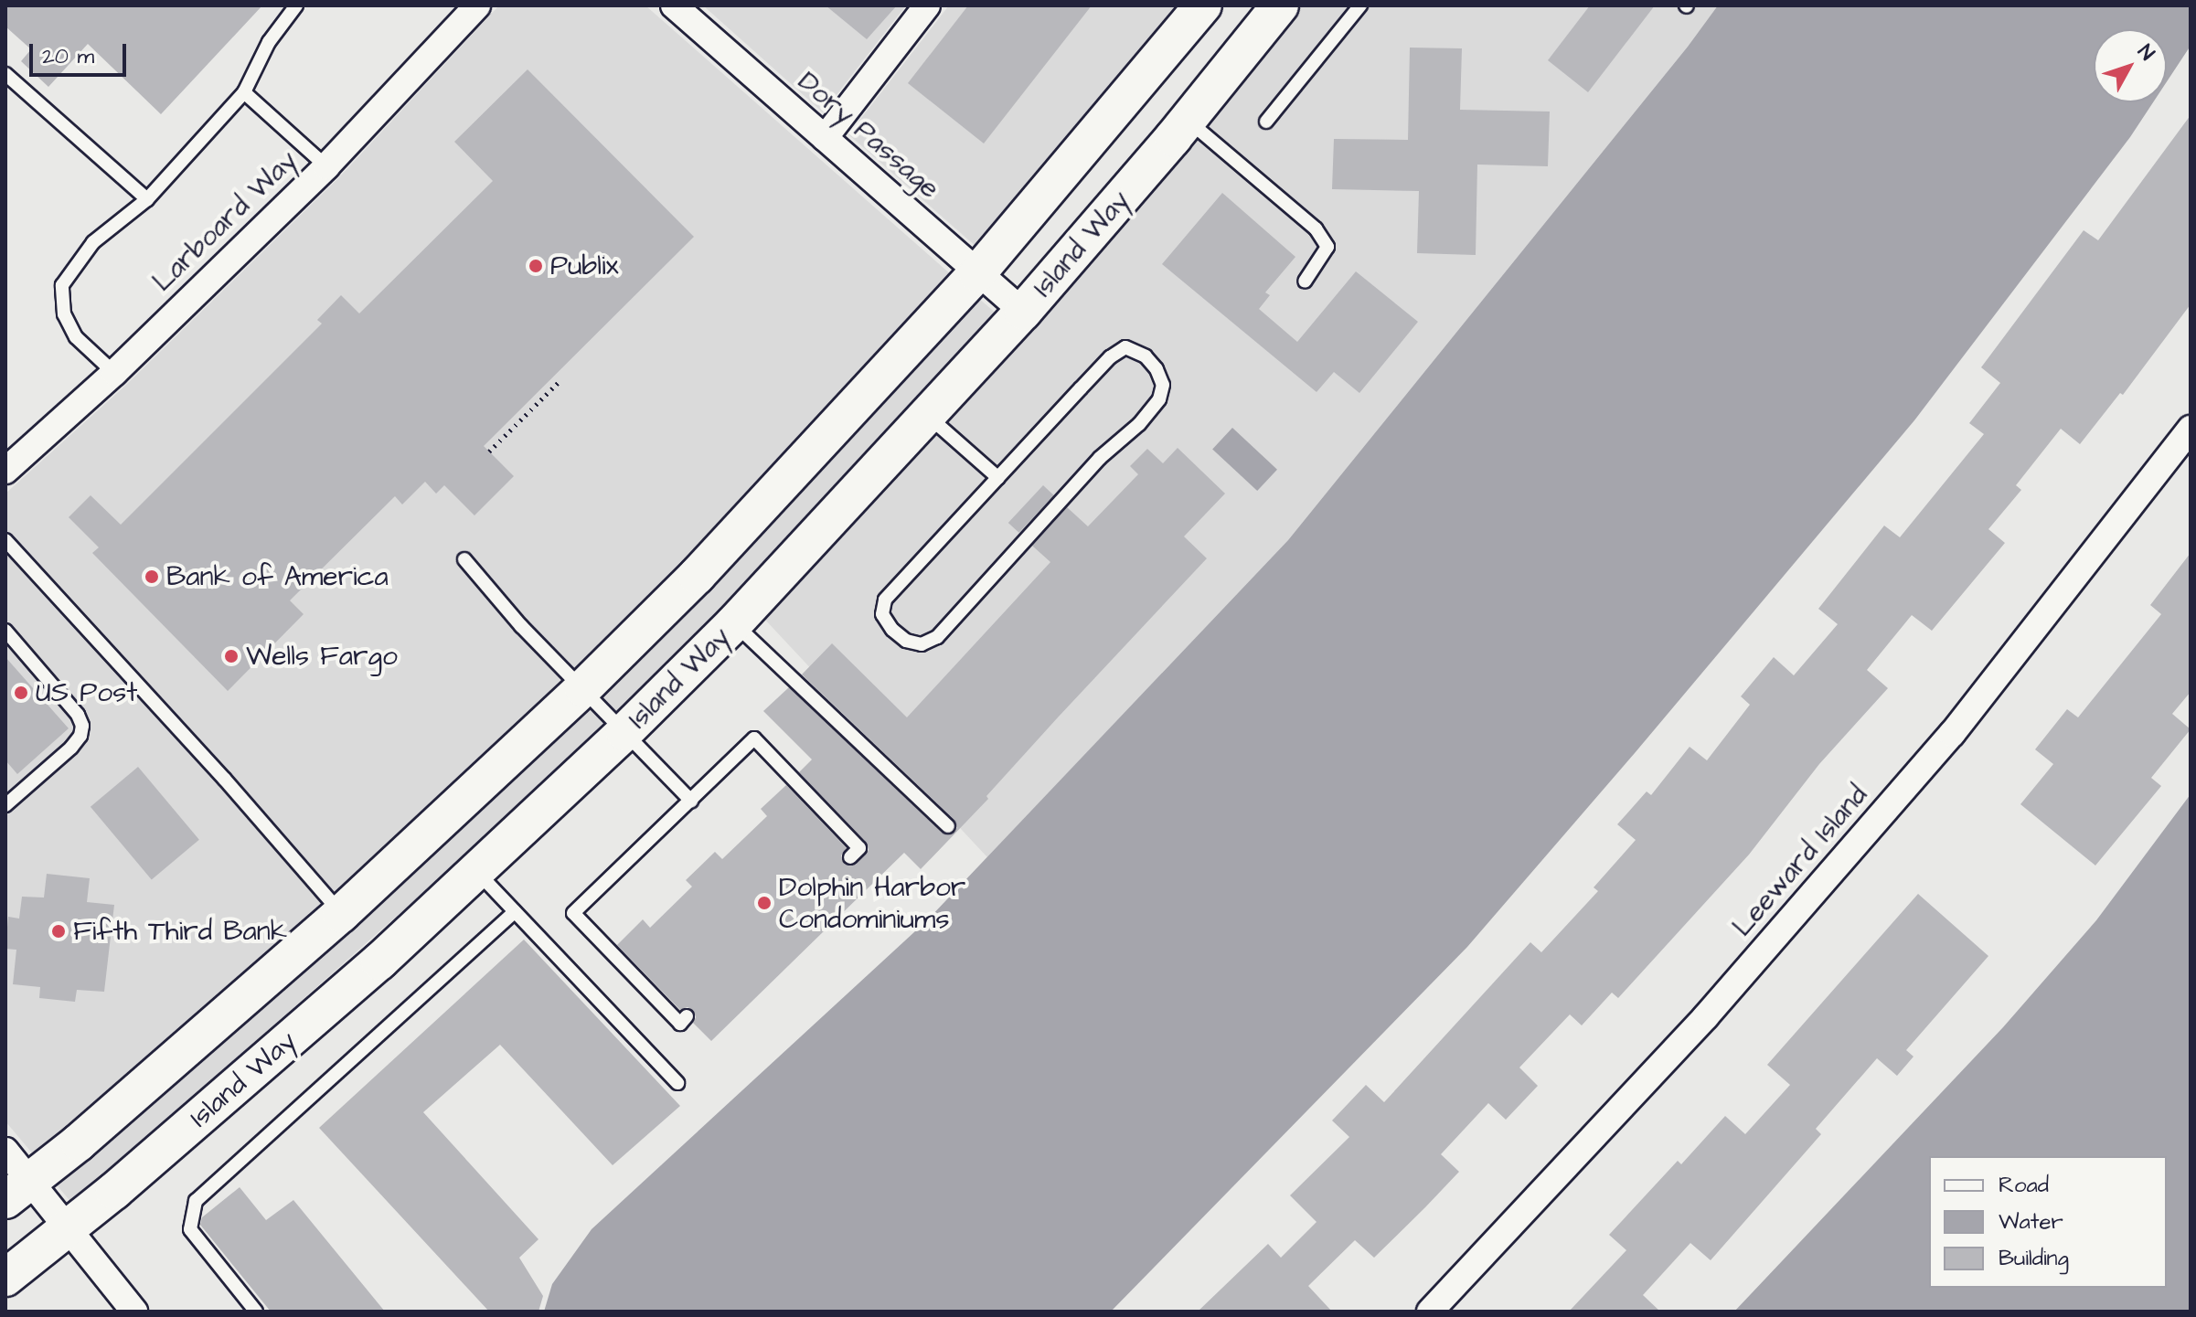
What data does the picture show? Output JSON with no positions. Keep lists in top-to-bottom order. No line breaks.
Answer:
{"streets":{"street":["Dory Passage","Larboard Way","Island Way","Leeward Island"]},"crossings":[["Dory Passage","Island Way"]],"places":["Publix","Bank of America","Wells Fargo","US Post","Dolphin Harbor Condominiums","Fifth Third Bank"],"legend":["Road","Water","Building"],"scale_bar":"20 m","north":"top right"}
